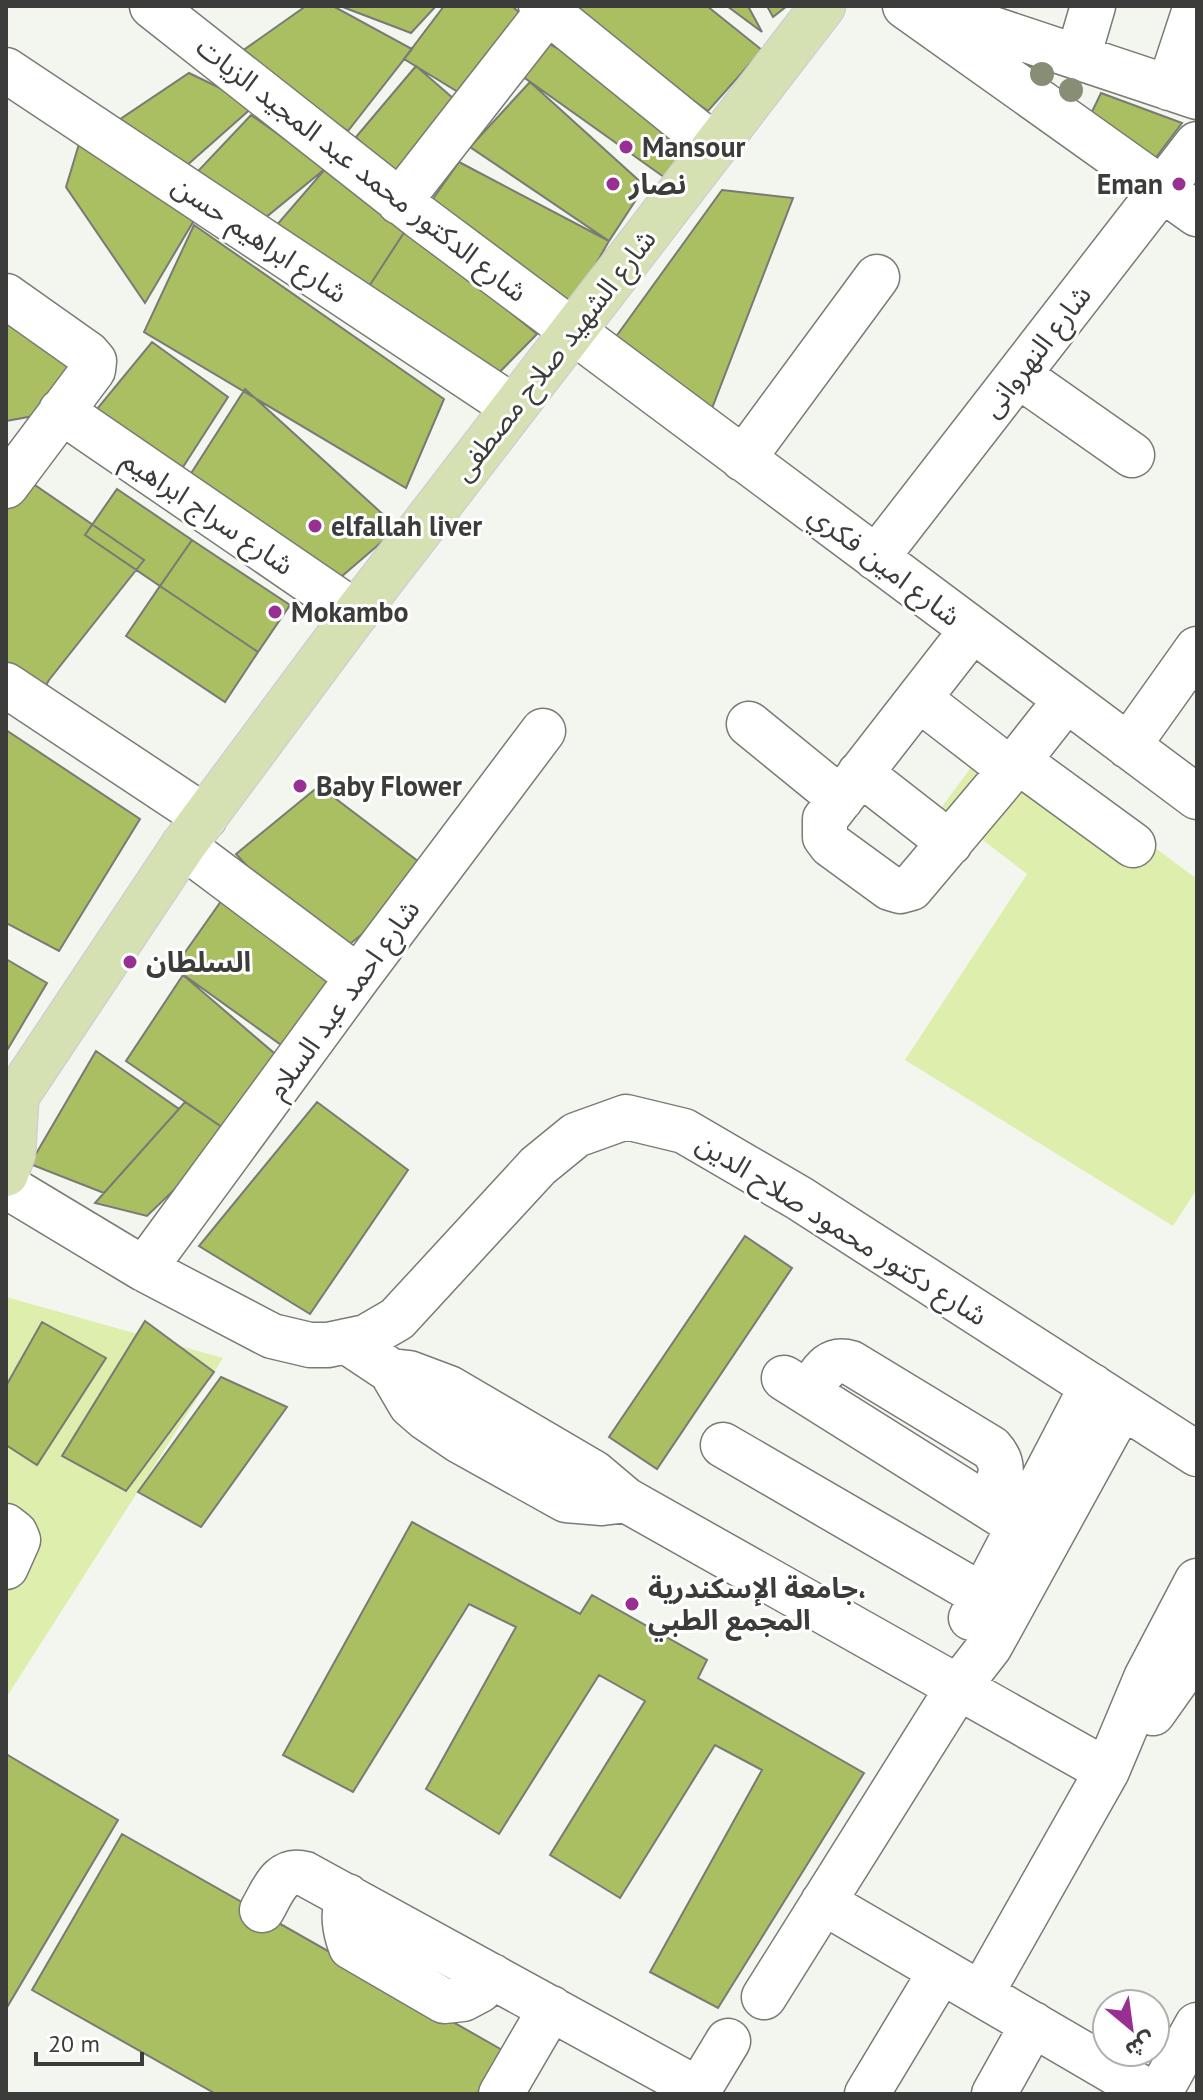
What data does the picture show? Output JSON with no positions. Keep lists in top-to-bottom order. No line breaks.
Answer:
{"streets":{"main road":["شارع الشهيد صلاح مصطفى"],"street":["شارع الدكتور محمد عبد المجيد الزيات","شارع ابراهيم حسن","شارع النهروانى","شارع سراج ابراهيم","شارع امين فكري","شارع احمد عبد السلام","شارع دكتور محمود صلاح الدين"]},"crossings":[["شارع الدكتور محمد عبد المجيد الزيات","شارع الشهيد صلاح مصطفى"],["شارع الدكتور محمد عبد المجيد الزيات","شارع امين فكري"],["شارع ابراهيم حسن","شارع الشهيد صلاح مصطفى"],["شارع النهروانى","شارع امين فكري"],["شارع الشهيد صلاح مصطفى","شارع سراج ابراهيم"],["شارع الشهيد صلاح مصطفى","شارع امين فكري"],["شارع احمد عبد السلام","شارع دكتور محمود صلاح الدين"]],"places":["Mansour","نصار","Eman","elfallah liver","Mokambo","Baby Flower","السلطان","جامعة الإسكندرية، المجمع الطبي"],"scale_bar":"20 m","north":"bottom right"}
